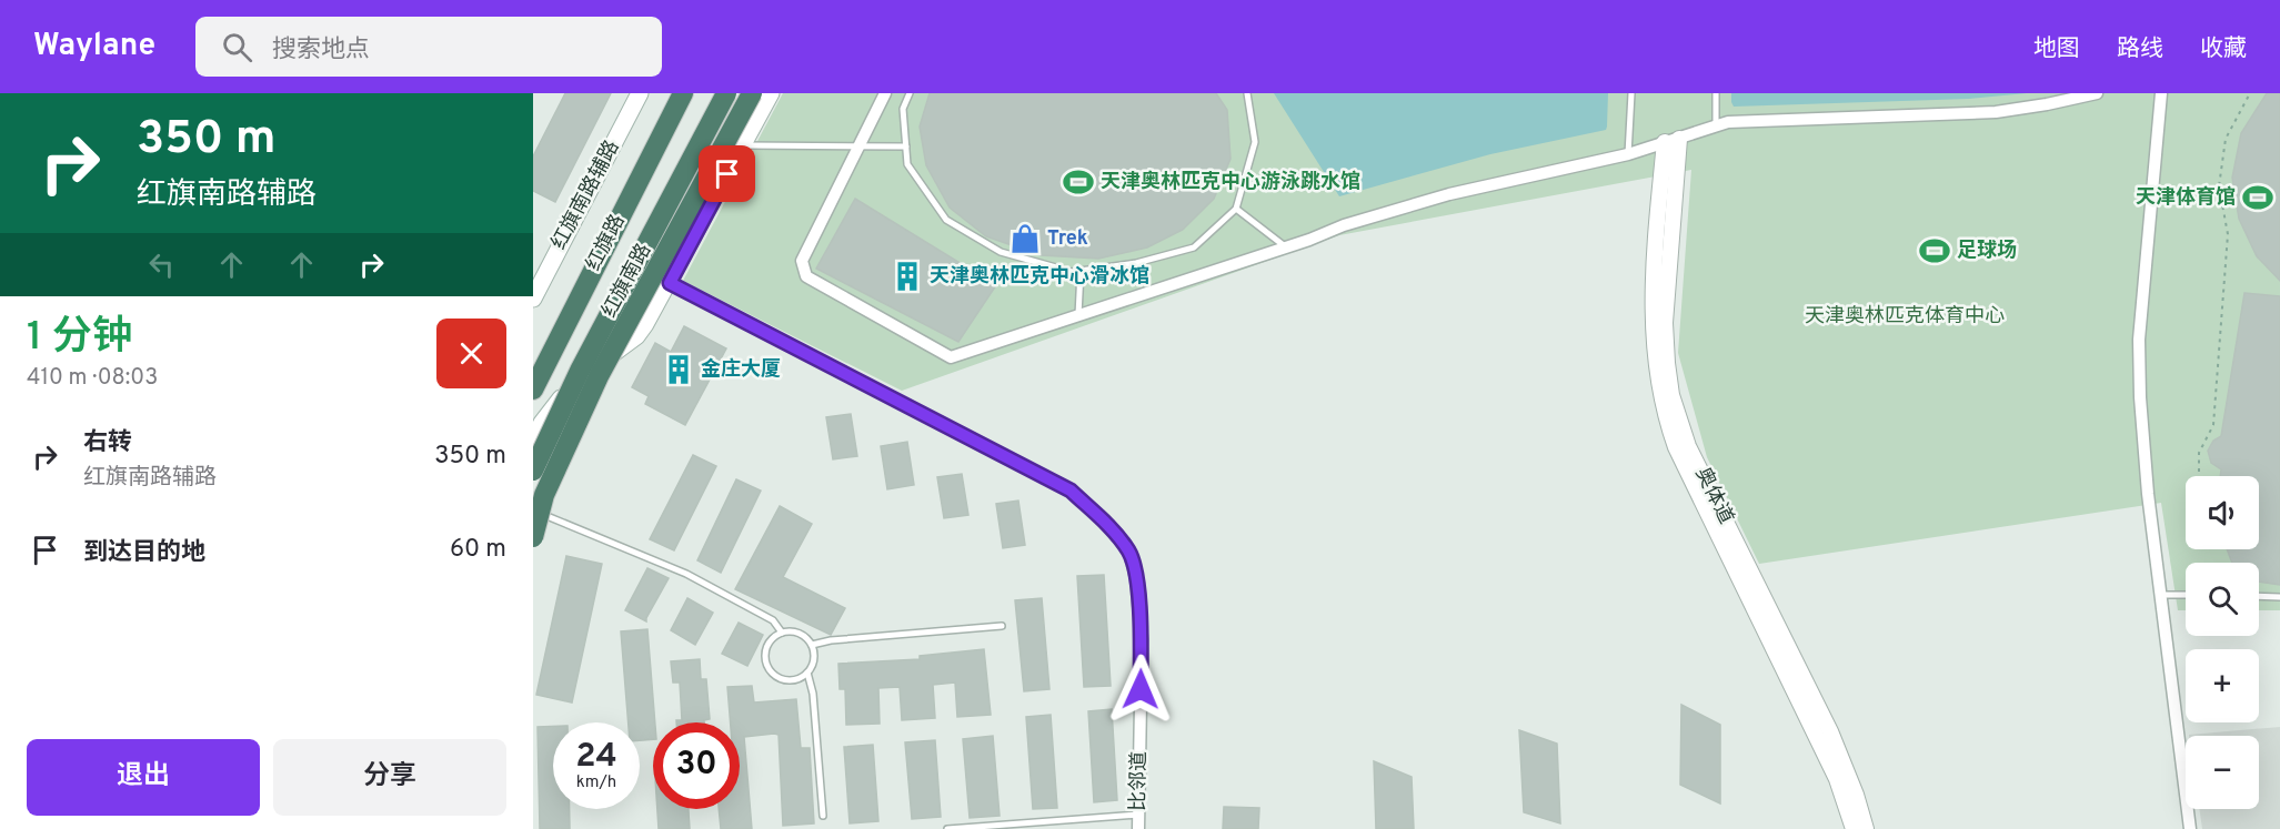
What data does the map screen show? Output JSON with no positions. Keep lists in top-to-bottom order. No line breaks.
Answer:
{"streets":{"highway":["红旗路","红旗南路"],"main road":["红旗南路辅路"],"street":["奥体道","比邻道"]},"parks":["天津奥林匹克体育中心"],"places":{"sports":["天津奥林匹克中心游泳跳水馆","天津体育馆","足球场"],"shop":["Trek"],"building":["天津奥林匹克中心滑冰馆","金庄大厦"]},"page":{"header":"Waylane","search":"搜索地点","nav":["地图","路线","收藏"],"turn":["350 m","红旗南路辅路"],"heading":["1 分钟","410 m · 08:03"],"list":[{"name":"右转","note":"红旗南路辅路","value":"350 m"},{"name":"到达目的地","value":"60 m"}],"map_buttons":["+","−"],"speed":"24 km/h","limit":"30","buttons":["退出","分享"]}}
